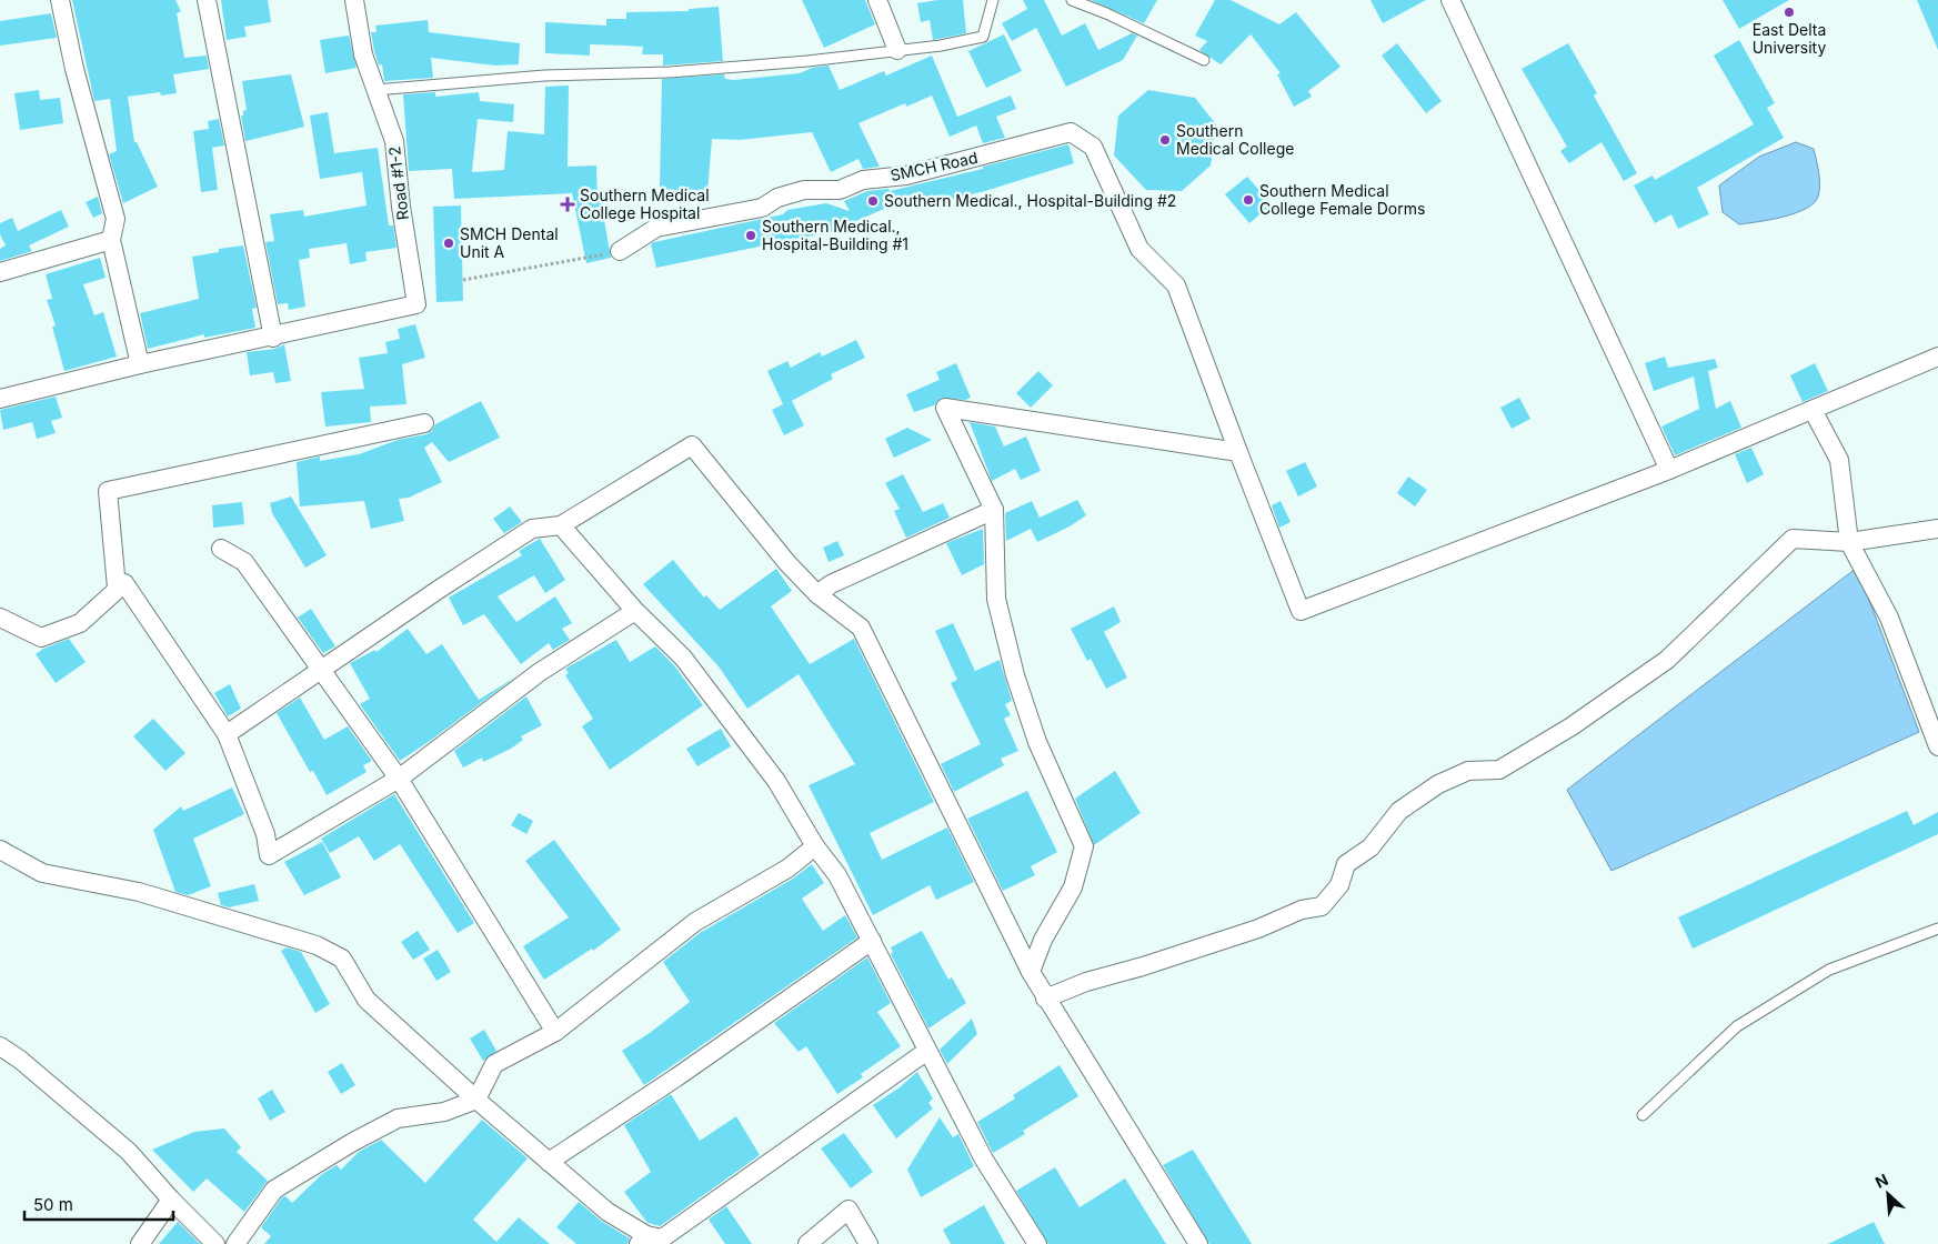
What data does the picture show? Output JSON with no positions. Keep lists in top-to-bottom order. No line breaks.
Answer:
{"streets":{"street":["SMCH Road","Road #1-2"]},"places":{"other":["East Delta University","Southern Medical College","Southern Medical College Female Dorms","Southern Medical., Hospital-Building #2","Southern Medical., Hospital-Building #1","SMCH Dental Unit A"],"health":["Southern Medical College Hospital"]},"scale_bar":"50 m","north":"top left"}
